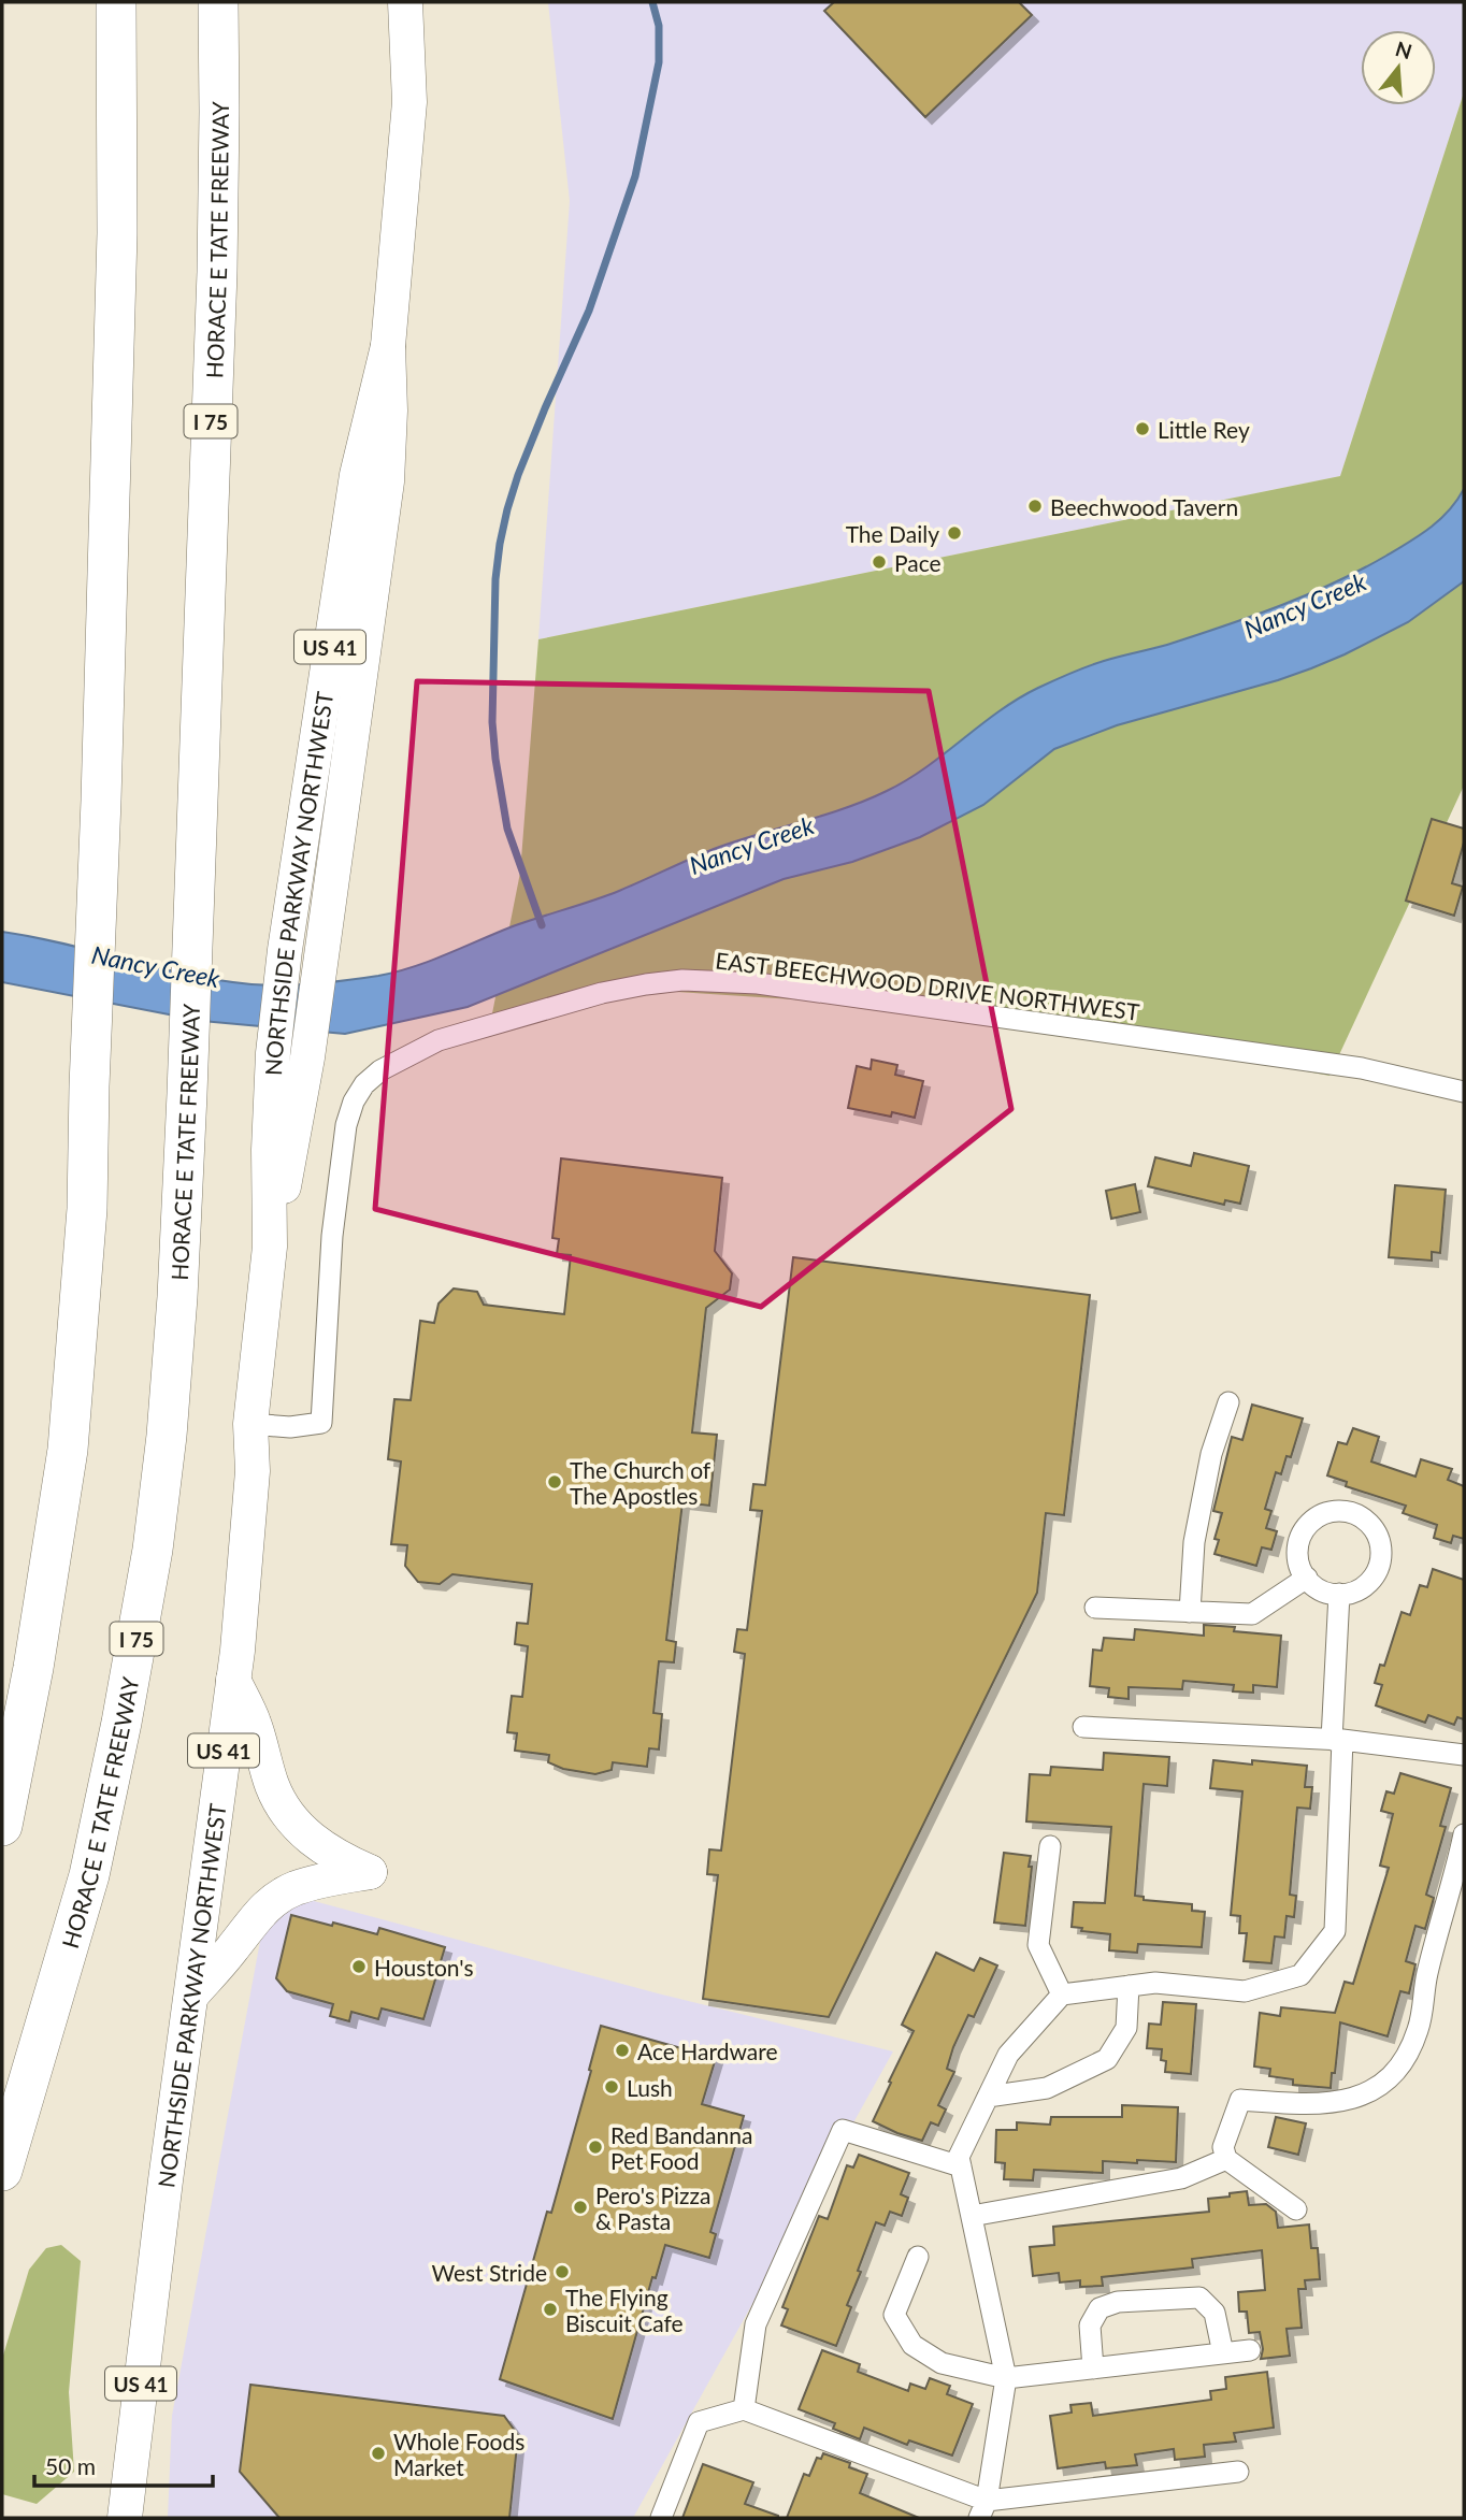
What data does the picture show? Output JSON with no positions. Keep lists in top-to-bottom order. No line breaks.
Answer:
{"streets":{"highway":["HORACE E TATE FREEWAY","I 75"],"main road":["US 41","NORTHSIDE PARKWAY NORTHWEST"],"street":["EAST BEECHWOOD DRIVE NORTHWEST"]},"crossings":[["NORTHSIDE PARKWAY NORTHWEST","EAST BEECHWOOD DRIVE NORTHWEST"]],"water":["Nancy Creek"],"places":["Little Rey","Beechwood Tavern","The Daily","Pace","The Church of The Apostles","Houston's","Ace Hardware","Lush","Red Bandanna Pet Food","Pero's Pizza & Pasta","West Stride","The Flying Biscuit Cafe","Whole Foods Market"],"scale_bar":"50 m","north":"top"}
